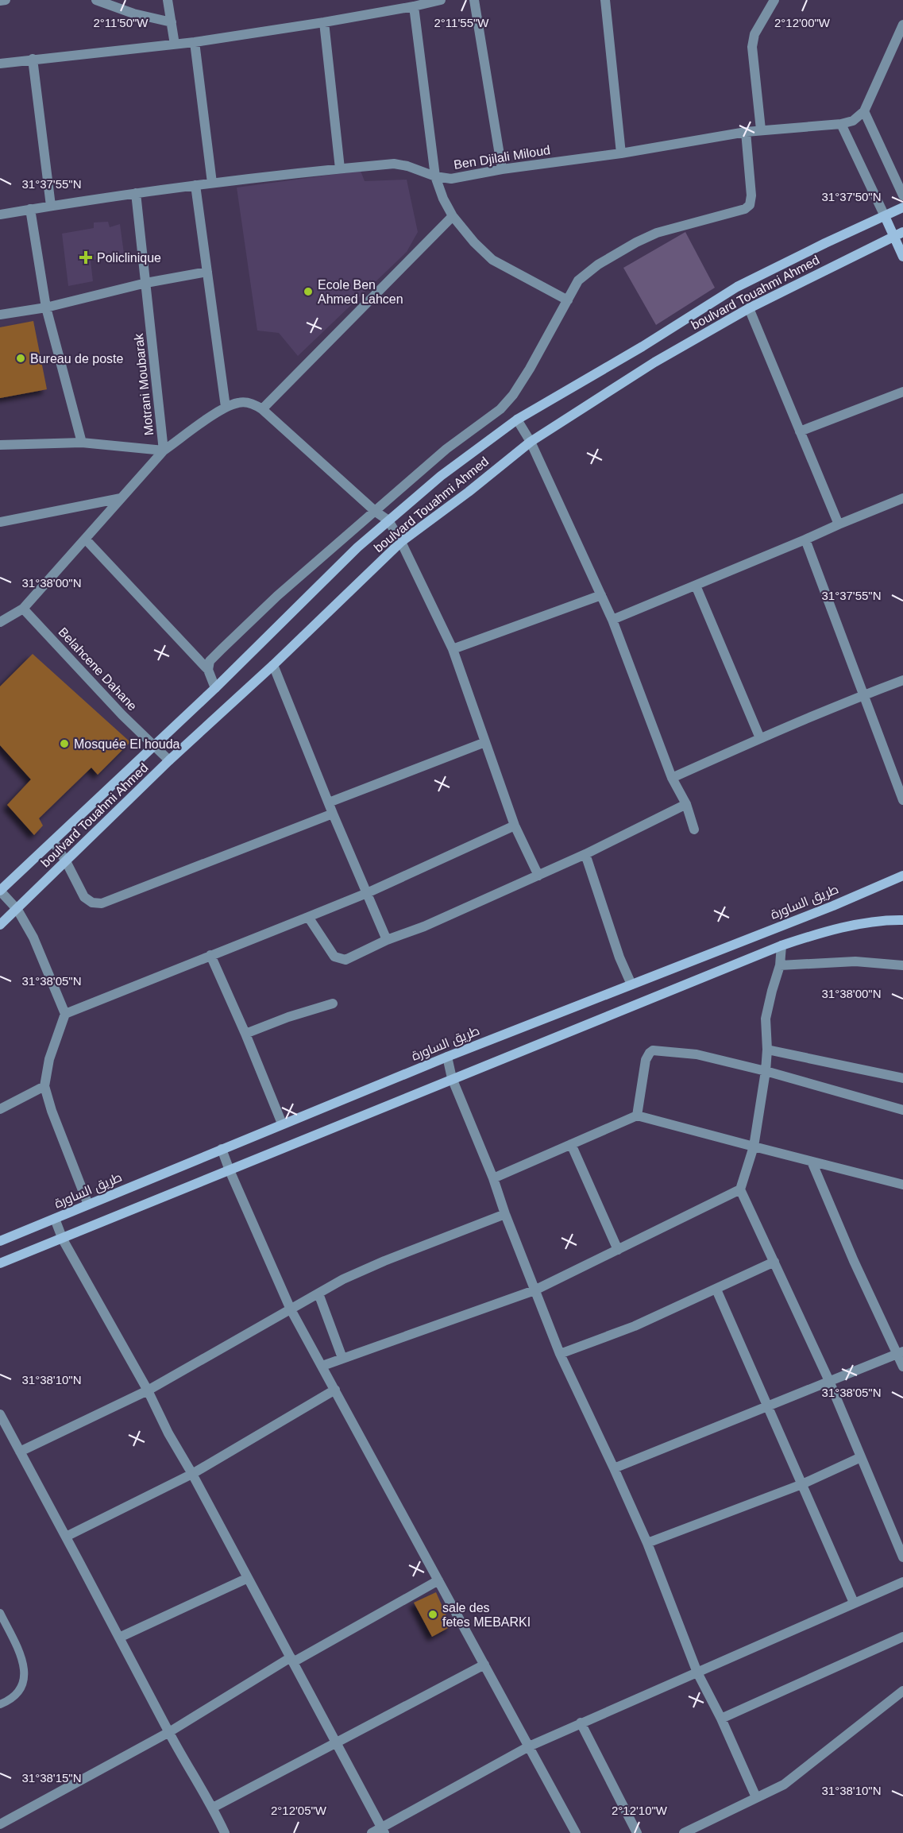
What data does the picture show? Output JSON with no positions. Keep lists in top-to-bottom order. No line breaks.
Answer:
{"streets":{"main road":["boulvard Touahmi Ahmed","طريق الساورة"],"street":["Ben Djilali Miloud","Motrani Moubarak","Belahcene Dahane"]},"crossings":[["Ben Djilali Miloud","Motrani Moubarak"],["boulvard Touahmi Ahmed","Belahcene Dahane"],["Motrani Moubarak","Belahcene Dahane"]],"places":{"health":["Policlinique"],"other":["Ecole Ben Ahmed Lahcen","Bureau de poste","Mosquée El houda","sale des fetes MEBARKI"]},"coordinates":["2°11'50\"W","2°12'00\"W","2°11'55\"W","31°37'55\"N","31°37'50\"N","31°38'00\"N","31°38'05\"N","31°38'10\"N","31°38'15\"N","2°12'05\"W","2°12'10\"W"]}
